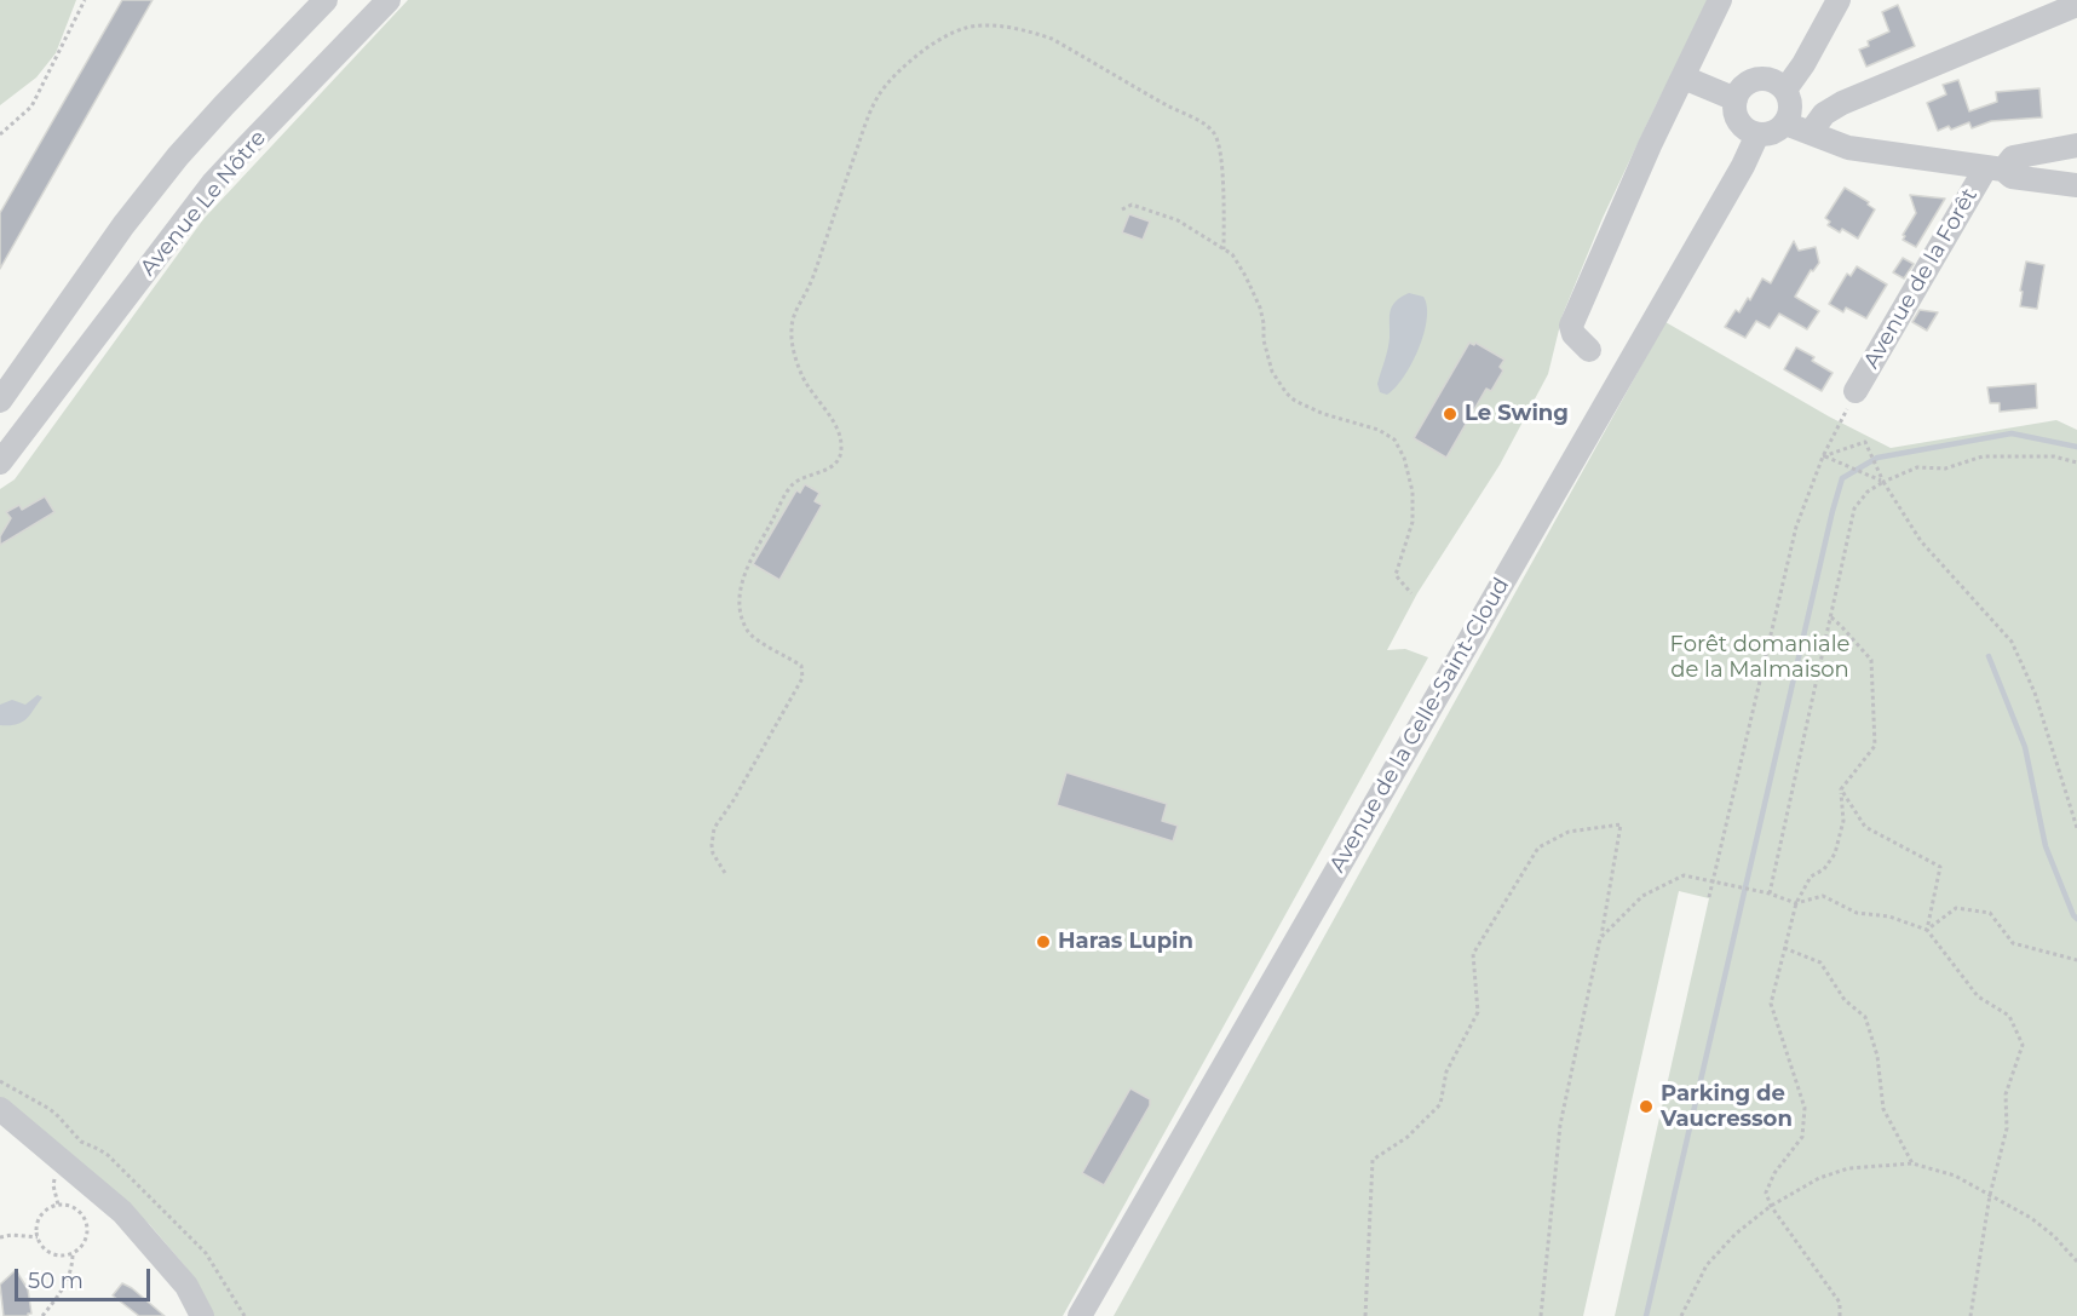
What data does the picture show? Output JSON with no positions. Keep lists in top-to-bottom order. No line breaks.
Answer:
{"streets":{"street":["Avenue Le Nôtre","Avenue de la Forêt","Avenue de la Celle-Saint-Cloud"]},"parks":["Forêt domaniale de la Malmaison"],"places":["Le Swing","Haras Lupin","Parking de Vaucresson"],"scale_bar":"50 m"}
